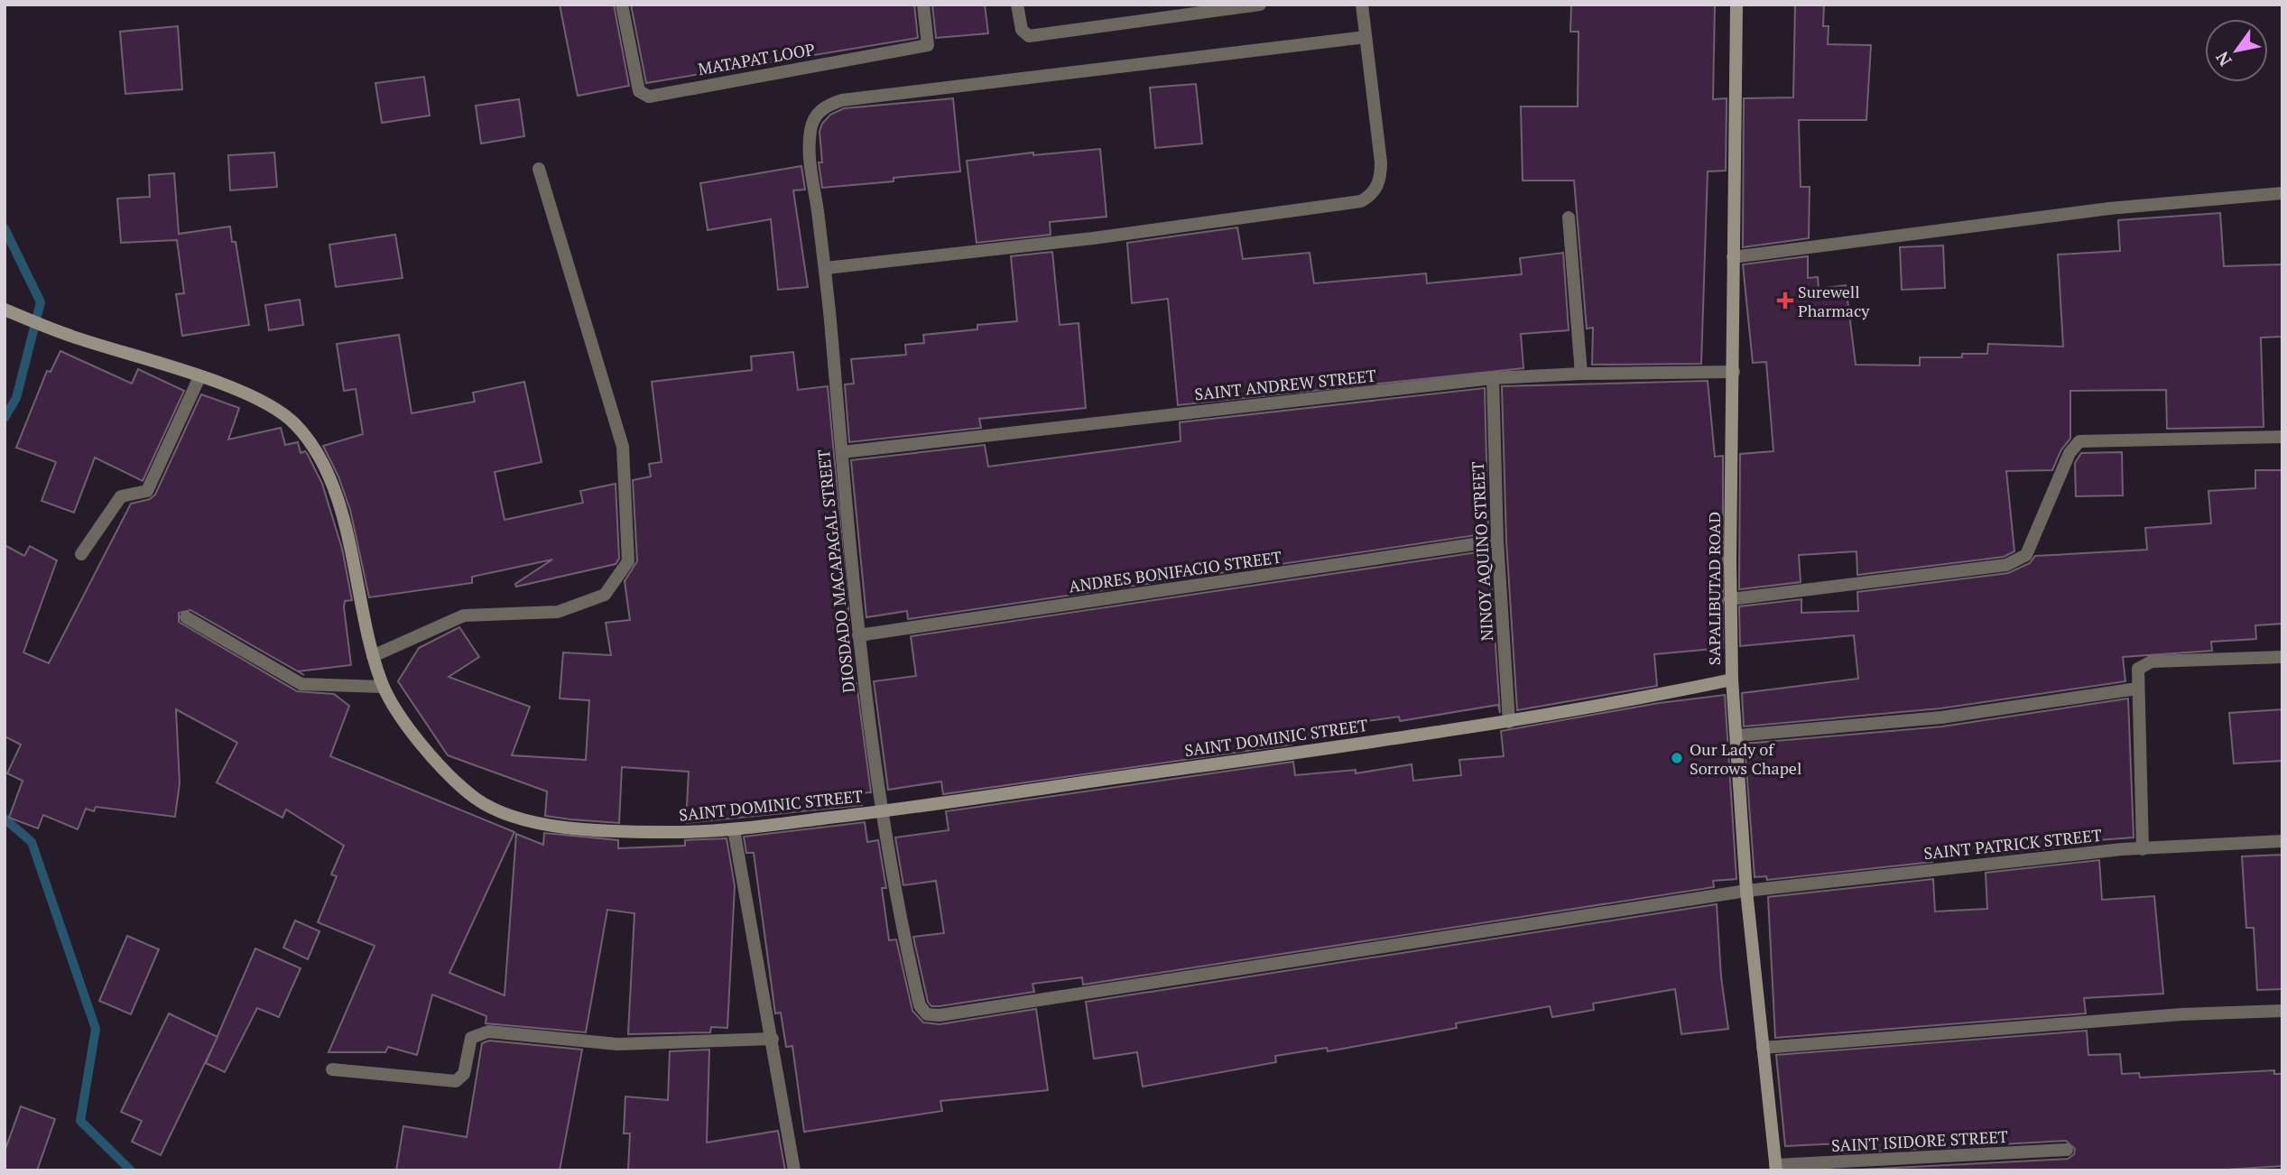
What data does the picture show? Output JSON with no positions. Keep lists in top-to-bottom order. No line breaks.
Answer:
{"streets":{"street":["MATAPAT LOOP","SAINT ANDREW STREET","NINOY AQUINO STREET","DIOSDADO MACAPAGAL STREET","ANDRES BONIFACIO STREET","SAPALIBUTAD ROAD","SAINT DOMINIC STREET","SAINT PATRICK STREET","SAINT ISIDORE STREET"]},"crossings":[["SAINT ANDREW STREET","NINOY AQUINO STREET"],["SAINT ANDREW STREET","DIOSDADO MACAPAGAL STREET"],["SAINT ANDREW STREET","SAPALIBUTAD ROAD"],["NINOY AQUINO STREET","ANDRES BONIFACIO STREET"],["NINOY AQUINO STREET","SAINT DOMINIC STREET"],["DIOSDADO MACAPAGAL STREET","ANDRES BONIFACIO STREET"],["DIOSDADO MACAPAGAL STREET","SAPALIBUTAD ROAD"],["DIOSDADO MACAPAGAL STREET","SAINT DOMINIC STREET"],["DIOSDADO MACAPAGAL STREET","SAINT PATRICK STREET"],["SAPALIBUTAD ROAD","SAINT DOMINIC STREET"],["SAPALIBUTAD ROAD","SAINT PATRICK STREET"],["SAPALIBUTAD ROAD","SAINT ISIDORE STREET"]],"places":{"health":["Surewell Pharmacy"],"other":["Our Lady of Sorrows Chapel"]},"north":"bottom left"}
